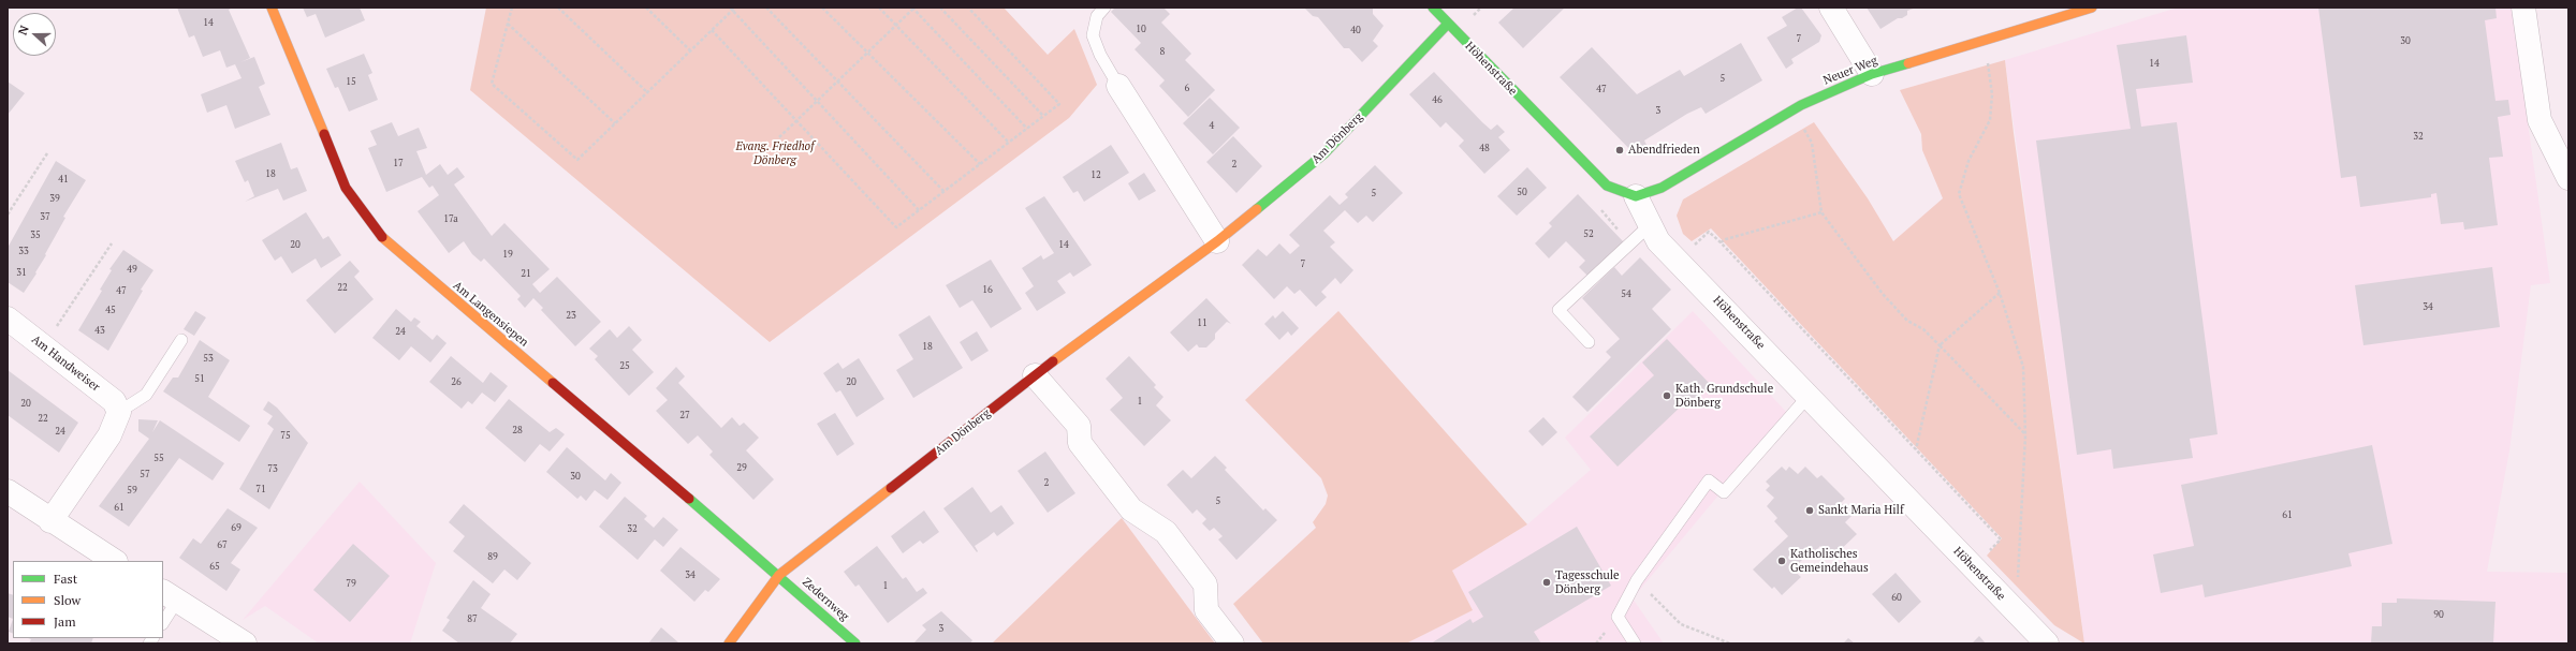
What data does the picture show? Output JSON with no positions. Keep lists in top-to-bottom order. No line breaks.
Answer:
{"streets":{"street":["Höhenstraße","Neuer Weg","Am Dönberg","Am Langensiepen","Am Handweiser","Zedernweg"]},"crossings":[["Höhenstraße","Neuer Weg"],["Höhenstraße","Am Dönberg"],["Am Dönberg","Am Langensiepen"],["Am Dönberg","Zedernweg"],["Am Langensiepen","Zedernweg"]],"parks":["Evang. Friedhof Dönberg"],"places":["Abendfrieden","Kath. Grundschule Dönberg","Sankt Maria Hilf","Katholisches Gemeindehaus","Tagesschule Dönberg"],"house_numbers":["14","10","40","7","30","8","14","5","15","6","47","46","3","4","32","48","17","2","18","12","41","50","5","39","37","17a","52","35","20","14","33","19","7","49","31","21","22","16","47","54","34","45","23","11","43","24","18","53","25","51","26","20","1","20","27","22","28","24","75","55","29","73","57","30","2","71","59","5","61","61","69","32","67","89","65","34","79","1","60","90","87","3"],"legend":["Fast","Slow","Jam"],"north":"left"}
